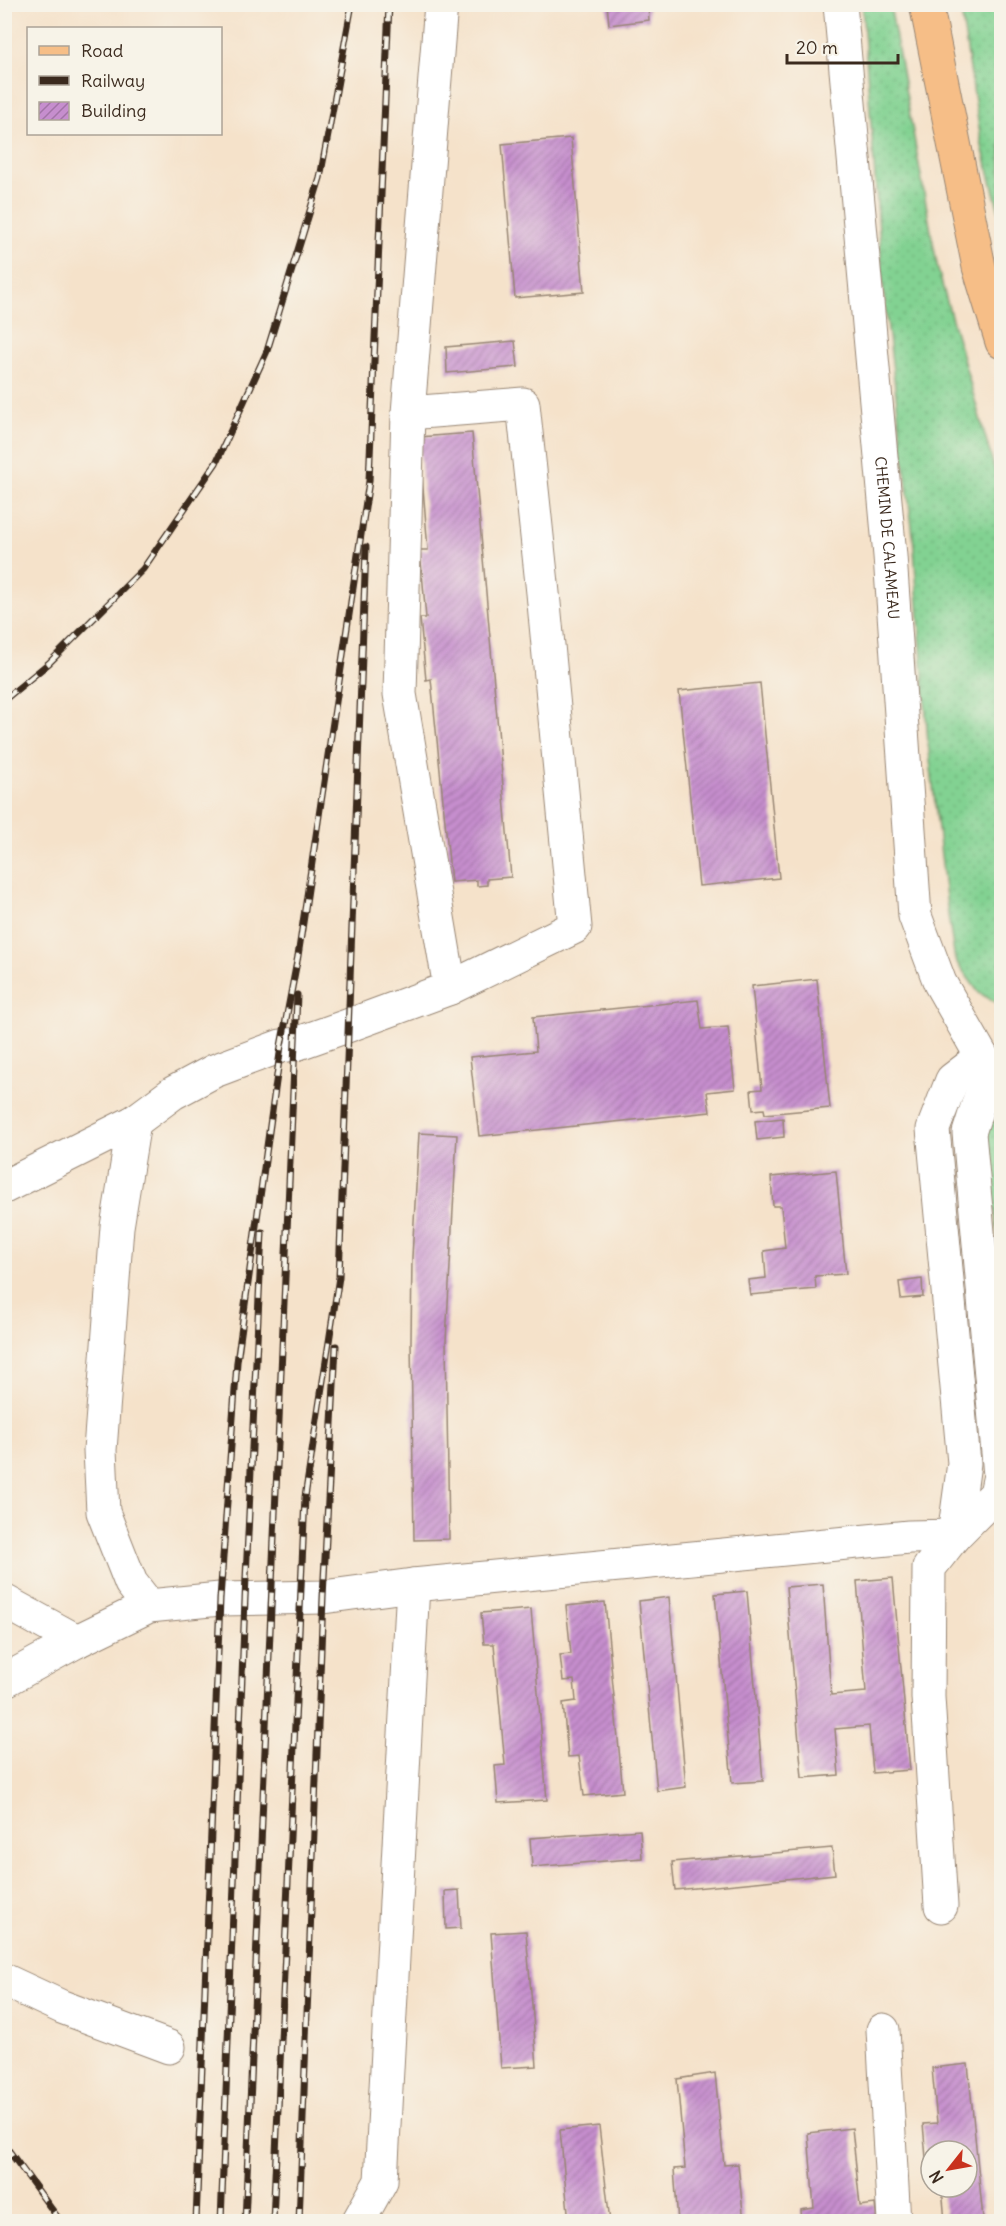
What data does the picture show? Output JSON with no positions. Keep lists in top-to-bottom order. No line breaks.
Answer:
{"streets":{"lane":["CHEMIN DE CALAMEAU"]},"legend":["Road","Railway","Building"],"scale_bar":"20 m","north":"bottom left"}
